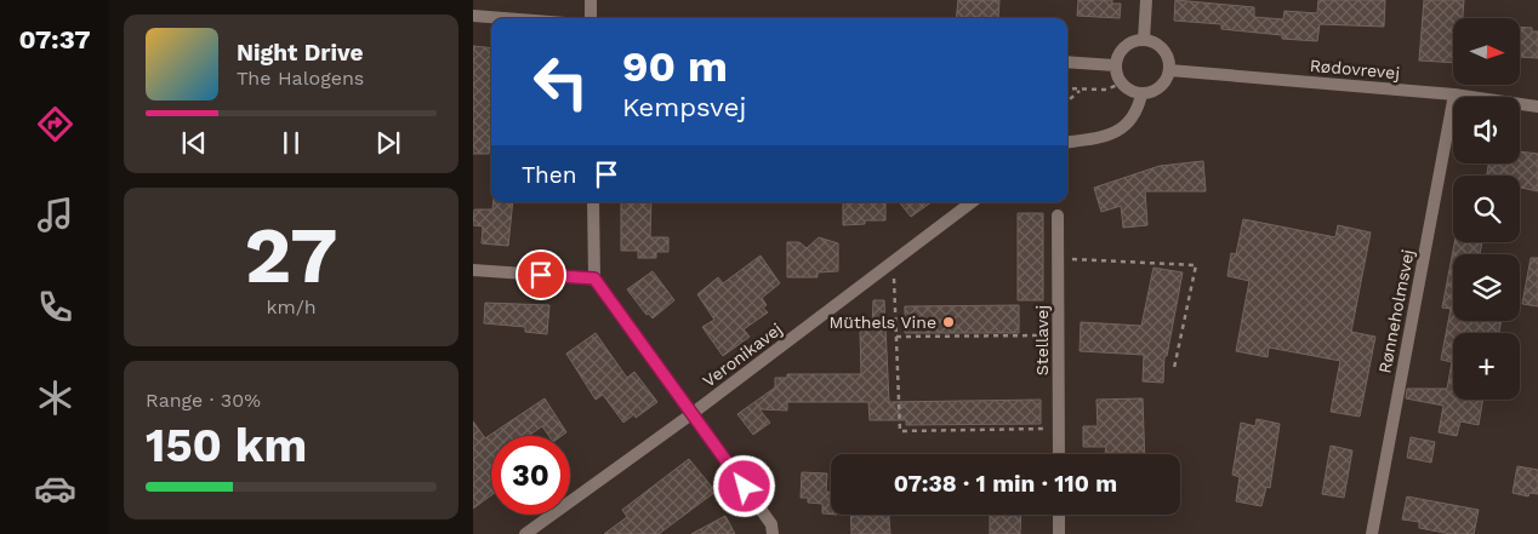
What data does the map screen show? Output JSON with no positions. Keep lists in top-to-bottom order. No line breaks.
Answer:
{"streets":{"street":["Rødovrevej","Rønneholmsvej","Stellavej","Veronikavej"]},"crossings":[["Rødovrevej","Rønneholmsvej"]],"places":["Müthels Vine"],"north":"right","page":{"tabs":"07:37","map_buttons":"+","turn":["90 m","Kempsvej"],"song":["Night Drive","The Halogens"],"then":"Then","tile":[["27","km/h"],["Range · 30%","150 km"]],"limit":"30","trip":"07:38 · 1 min · 110 m"}}
